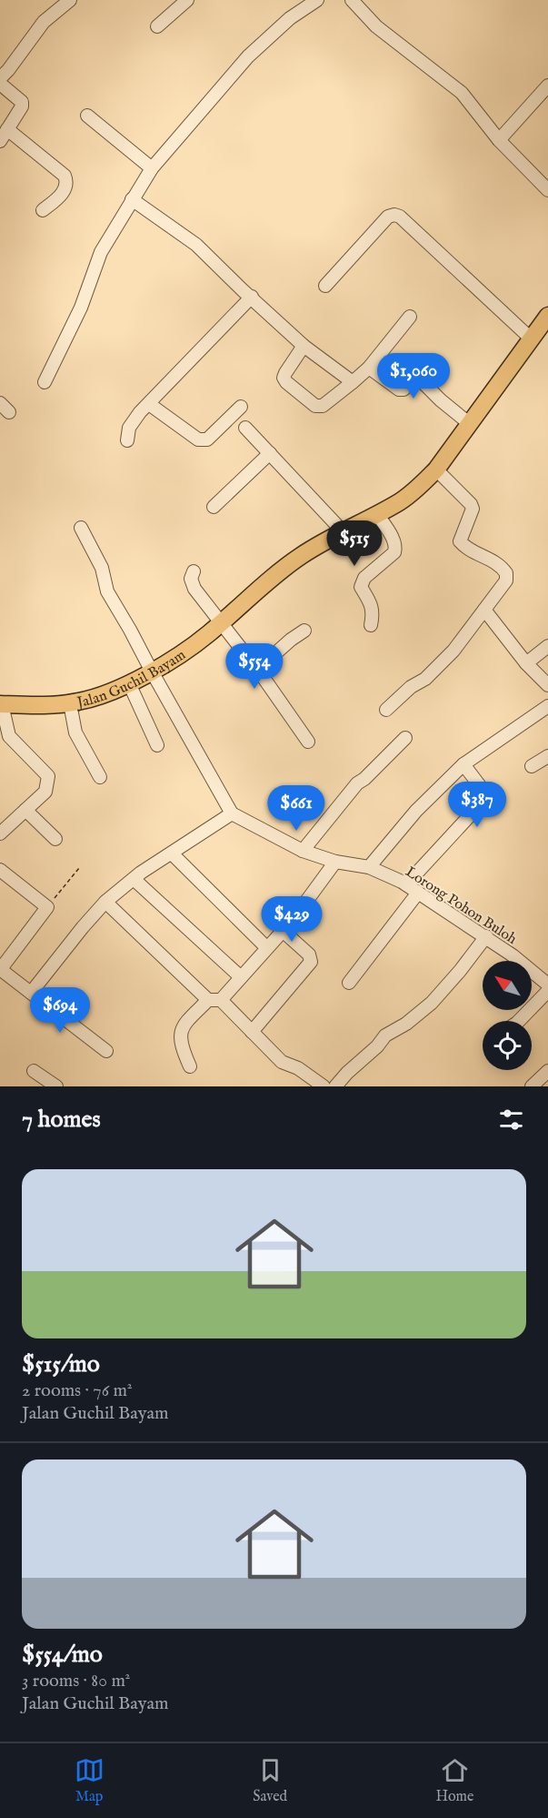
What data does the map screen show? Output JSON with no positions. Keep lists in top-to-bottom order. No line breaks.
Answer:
{"streets":{"main road":["Jalan Guchil Bayam"],"street":["Lorong Pohon Buloh"]},"north":"top left","page":{"price":["$1,060","$515","$554","$387","$661","$429","$694"],"heading":"7 homes","list":[{"name":"$515/mo","note":"2 rooms · 76 m² · Jalan Guchil Bayam"},{"name":"$554/mo","note":"3 rooms · 80 m² · Jalan Guchil Bayam"}],"tabs":["Map","Saved","Home"]}}
